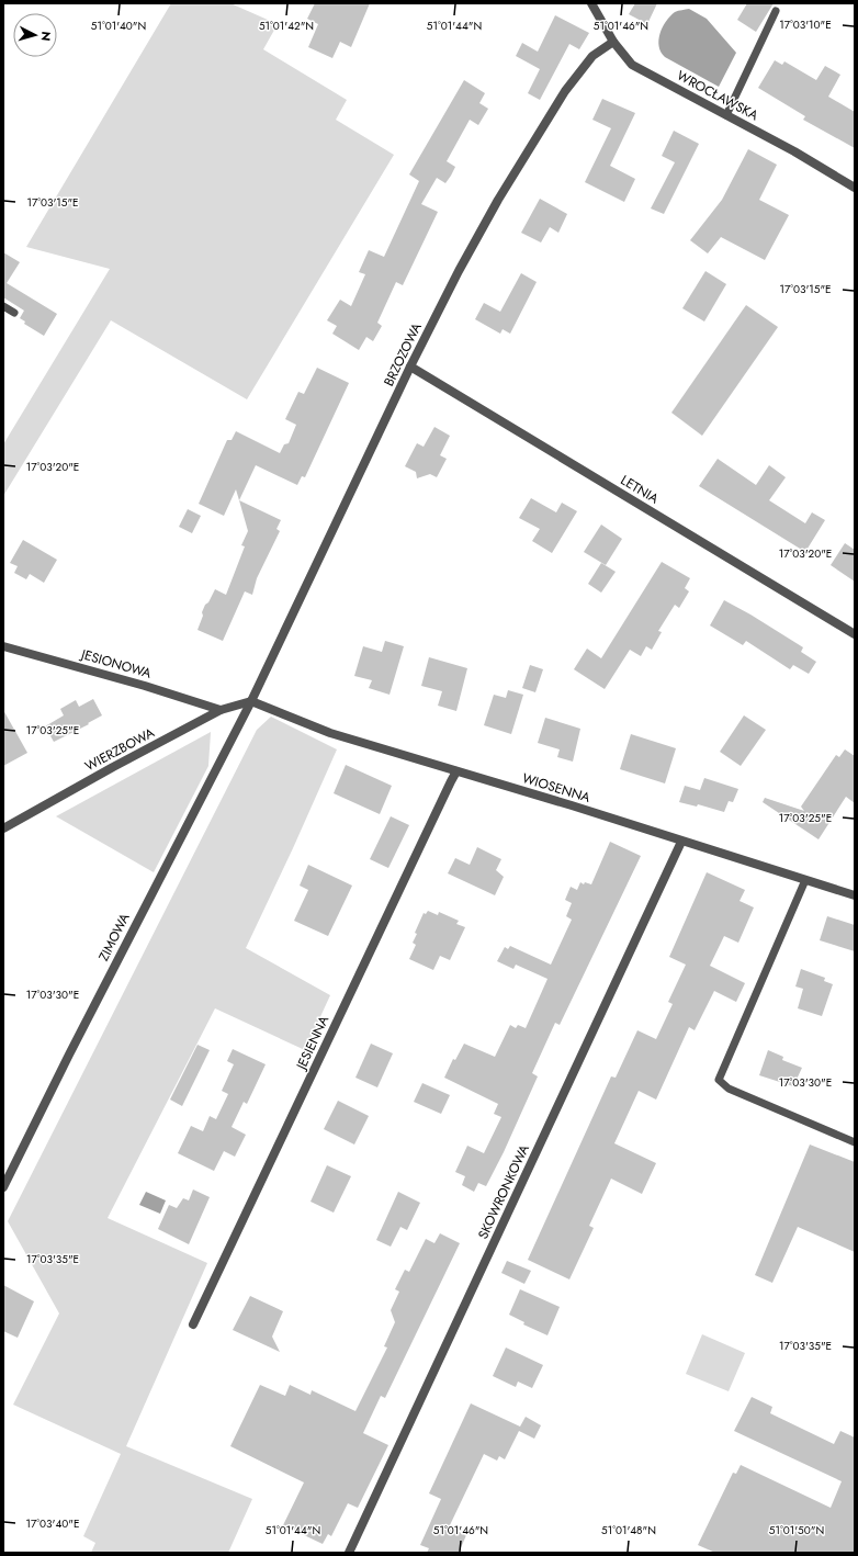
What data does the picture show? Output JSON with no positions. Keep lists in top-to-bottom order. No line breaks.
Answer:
{"streets":{"street":["WROCŁAWSKA","BRZOZOWA","LETNIA","JESIONOWA","WIERZBOWA","WIOSENNA","ZIMOWA","JESIENNA","SKOWRONKOWA"]},"crossings":[["WROCŁAWSKA","BRZOZOWA"],["BRZOZOWA","LETNIA"],["BRZOZOWA","WIERZBOWA"],["BRZOZOWA","WIOSENNA"],["BRZOZOWA","ZIMOWA"],["JESIONOWA","WIERZBOWA"],["WIERZBOWA","WIOSENNA"],["WIERZBOWA","ZIMOWA"],["WIOSENNA","ZIMOWA"],["WIOSENNA","JESIENNA"],["WIOSENNA","SKOWRONKOWA"]],"north":"right","coordinates":["17°03'10\"E","51°01'40\"N","51°01'42\"N","51°01'44\"N","51°01'46\"N","17°03'15\"E","17°03'20\"E","17°03'25\"E","17°03'30\"E","17°03'35\"E","17°03'40\"E","51°01'48\"N","51°01'50\"N"]}
